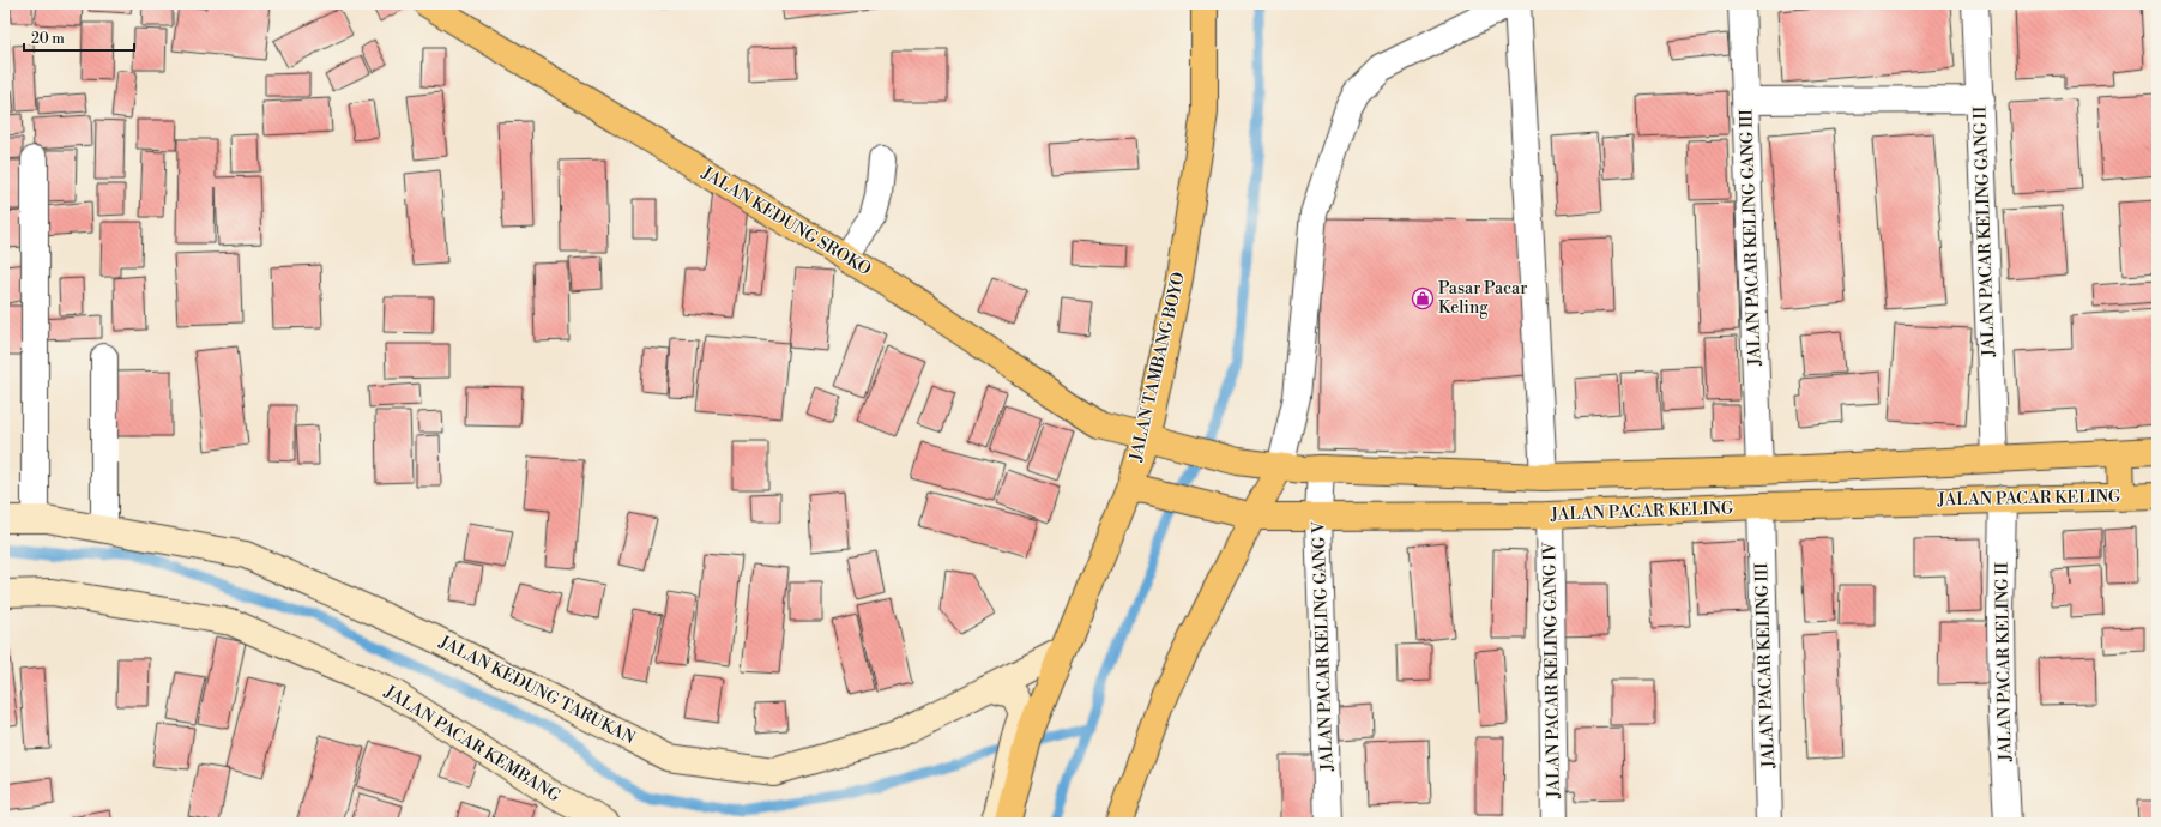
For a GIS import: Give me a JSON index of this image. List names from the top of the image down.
{
  "streets": {
    "main road": [
      "JALAN KEDUNG SROKO",
      "JALAN TAMBANG BOYO",
      "JALAN PACAR KELING",
      "JALAN KEDUNG TARUKAN",
      "JALAN PACAR KEMBANG"
    ],
    "street": [
      "JALAN PACAR KELING GANG II",
      "JALAN PACAR KELING GANG III",
      "JALAN PACAR KELING GANG V",
      "JALAN PACAR KELING II",
      "JALAN PACAR KELING III",
      "JALAN PACAR KELING GANG IV"
    ]
  },
  "crossings": [
    ["JALAN KEDUNG SROKO", "JALAN TAMBANG BOYO"],
    ["JALAN TAMBANG BOYO", "JALAN PACAR KELING"],
    ["JALAN TAMBANG BOYO", "JALAN KEDUNG TARUKAN"],
    ["JALAN PACAR KELING", "JALAN PACAR KELING GANG V"],
    ["JALAN PACAR KELING", "JALAN PACAR KELING II"],
    ["JALAN PACAR KELING", "JALAN PACAR KELING III"],
    ["JALAN PACAR KELING", "JALAN PACAR KELING GANG IV"]
  ],
  "places": {
    "shop": ["Pasar Pacar Keling"]
  },
  "scale_bar": "20 m"
}
